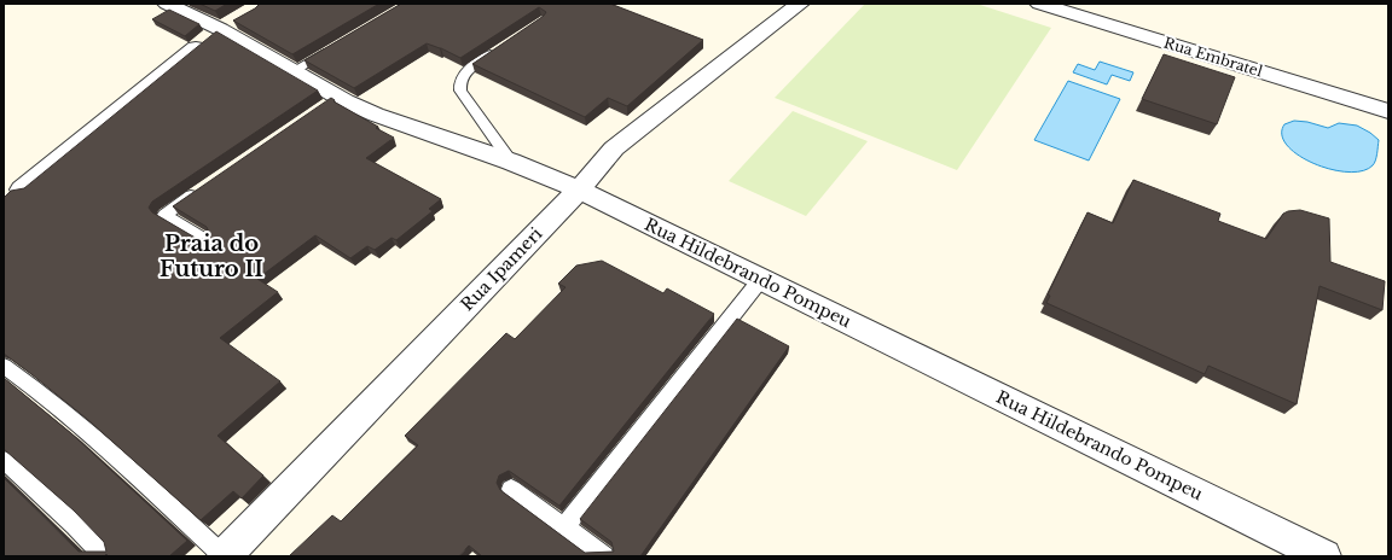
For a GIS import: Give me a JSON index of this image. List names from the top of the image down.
{
  "streets": {
    "street": ["Rua Embratel", "Rua Ipameri", "Rua Hildebrando Pompeu"]
  },
  "crossings": [
    ["Rua Ipameri", "Rua Hildebrando Pompeu"]
  ],
  "districts": ["Praia do Futuro II"]
}
